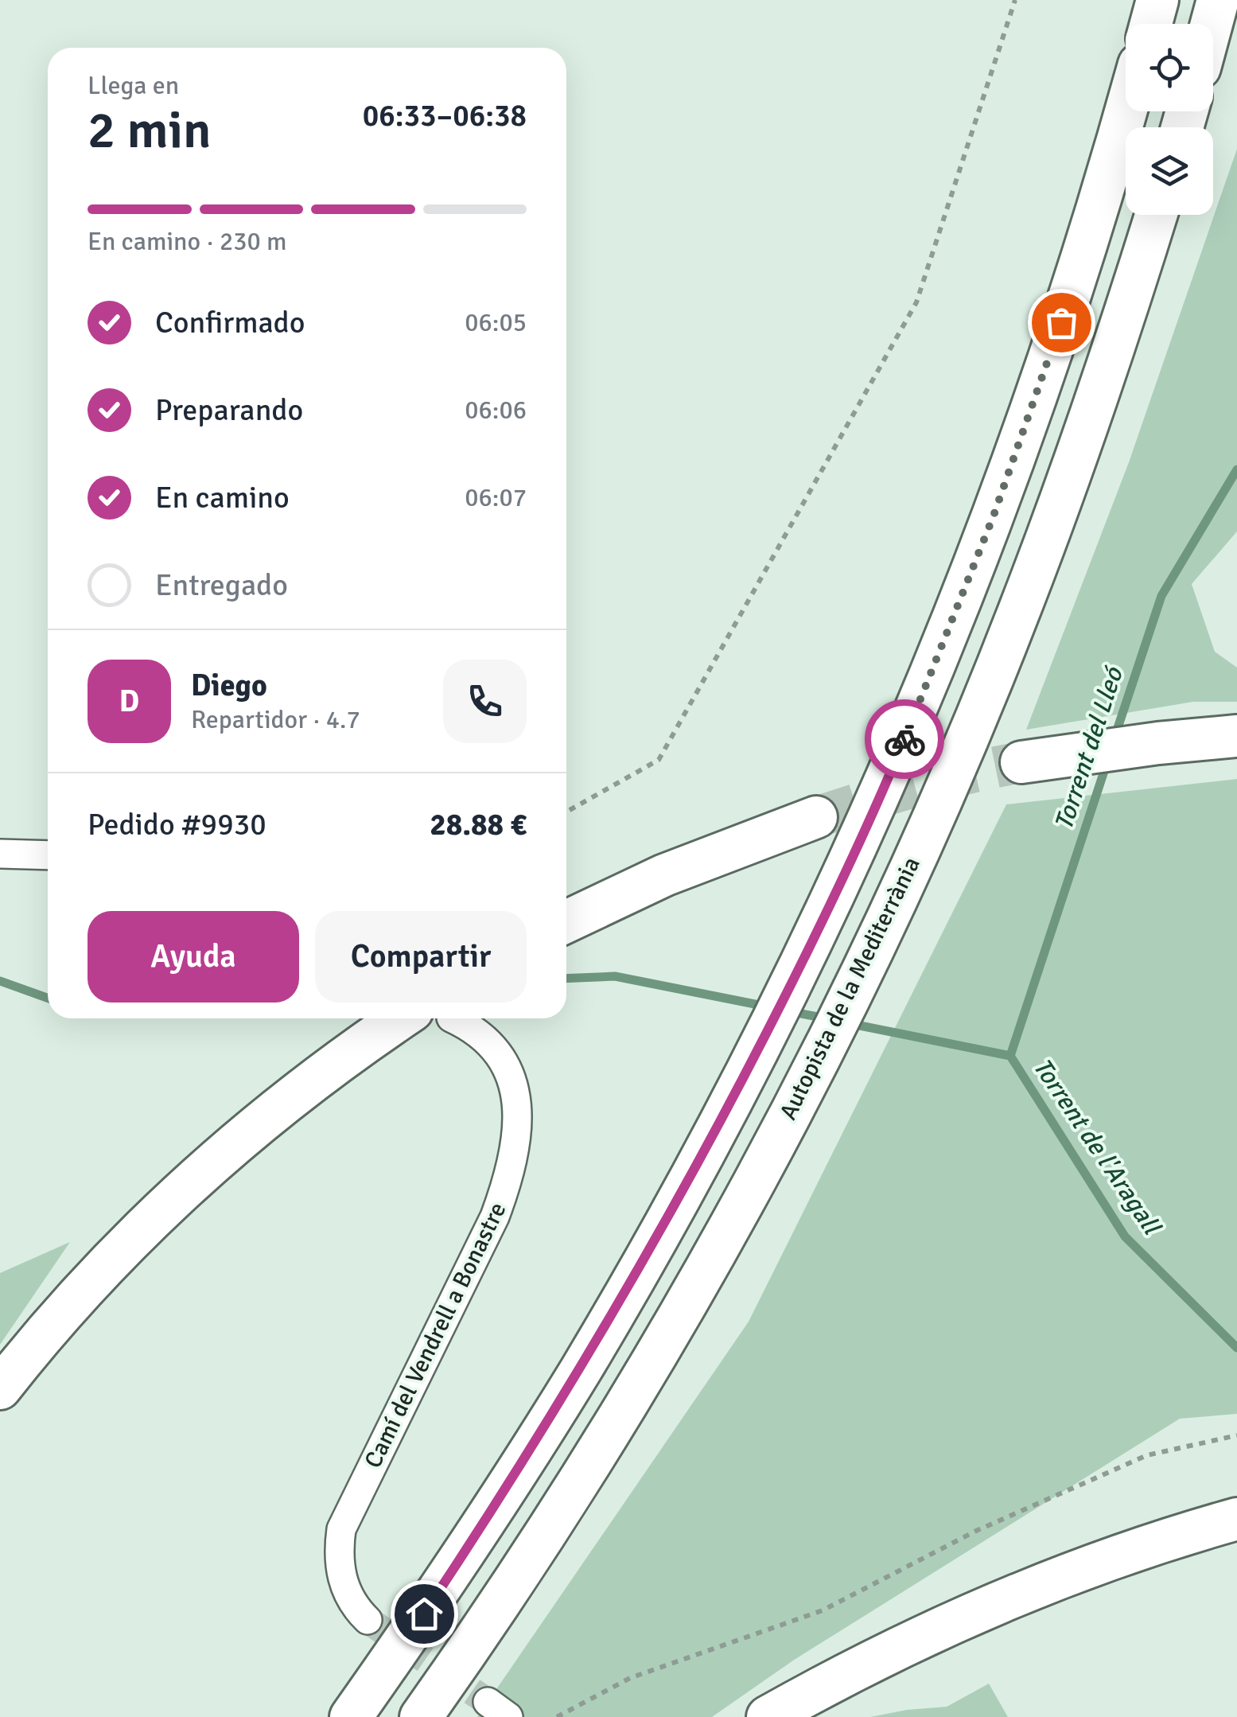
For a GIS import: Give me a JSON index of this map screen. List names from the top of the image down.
{
  "streets": {
    "highway": ["Autopista de la Mediterrània"],
    "street": ["Camí del Vendrell a Bonastre"]
  },
  "water": ["Torrent del Lleó", "Torrent de l'Aragall"],
  "page": {
    "heading": ["2 min", "Llega en", "06:33–06:38"],
    "panel": [
      "Diego",
      "Repartidor · 4.7",
      "Pedido #9930",
      "28.88 €"
    ],
    "bar": "En camino · 230 m",
    "list": [
      ["Confirmado", "06:05"],
      ["Preparando", "06:06"],
      ["En camino", "06:07"],
      "Entregado"
    ],
    "round": "D",
    "buttons": ["Ayuda", "Compartir"]
  }
}
